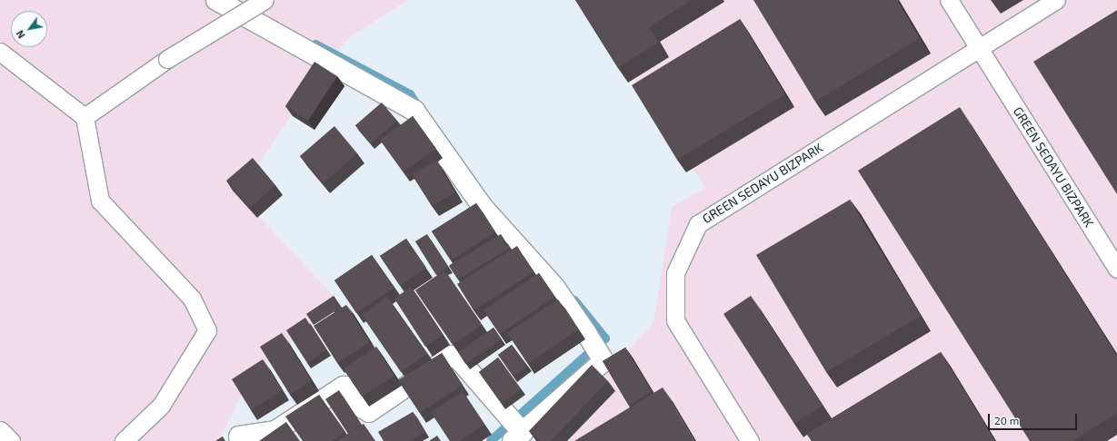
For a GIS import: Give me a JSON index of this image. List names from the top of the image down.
{
  "streets": {
    "lane": ["GREEN SEDAYU BIZPARK"]
  },
  "scale_bar": "20 m",
  "north": "bottom left"
}
